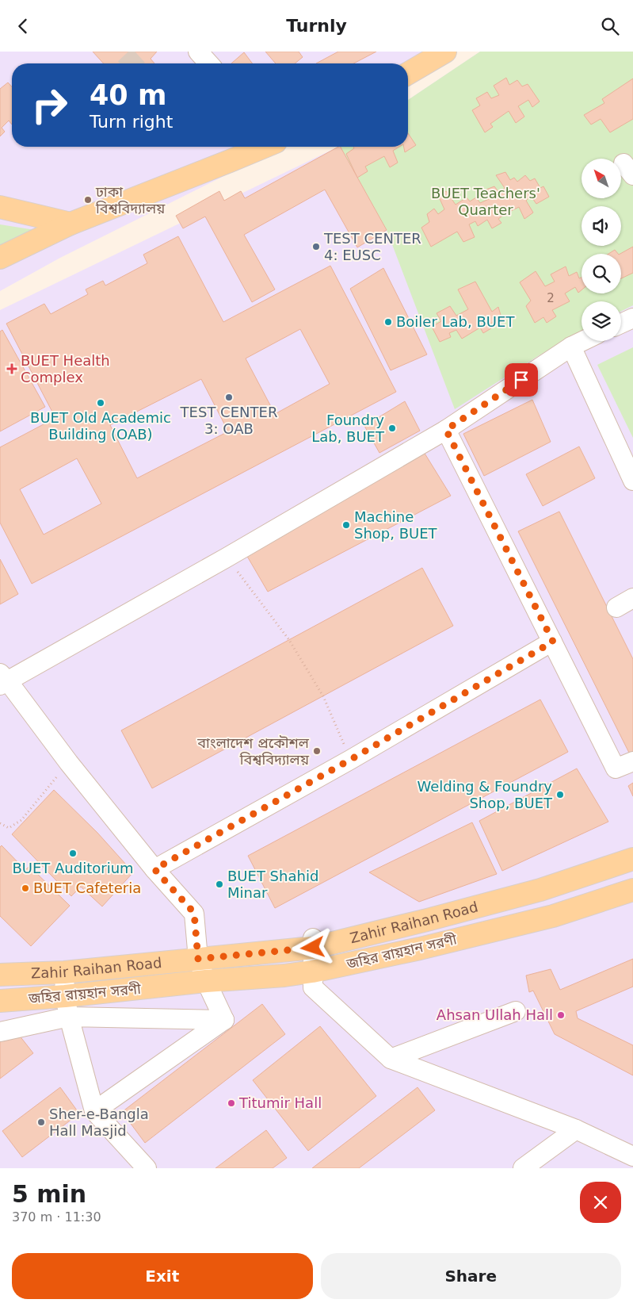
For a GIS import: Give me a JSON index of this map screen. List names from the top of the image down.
{
  "streets": {
    "main road": ["Zahir Raihan Road", "জহির রায়হান সরণী"]
  },
  "parks": ["BUET Teachers' Quarter"],
  "places": {
    "other": [
      "ঢাকা বিশ্ববিদ্যালয়",
      "TEST CENTER 4: EUSC",
      "Boiler Lab, BUET",
      "TEST CENTER 3: OAB",
      "BUET Old Academic Building (OAB)",
      "Foundry Lab, BUET",
      "Machine Shop, BUET",
      "বাংলাদেশ প্রকৌশল বিশ্ববিদ্যালয়",
      "Welding & Foundry Shop, BUET",
      "BUET Auditorium",
      "BUET Shahid Minar",
      "BUET Cafeteria",
      "Ahsan Ullah Hall",
      "Titumir Hall",
      "Sher-e-Bangla Hall Masjid"
    ],
    "health": ["BUET Health Complex"]
  },
  "house_numbers": ["2"],
  "north": "top left",
  "page": {
    "header": "Turnly",
    "turn": ["40 m", "Turn right"],
    "heading": ["5 min", "370 m · 11:30"],
    "buttons": ["Exit", "Share"]
  }
}
